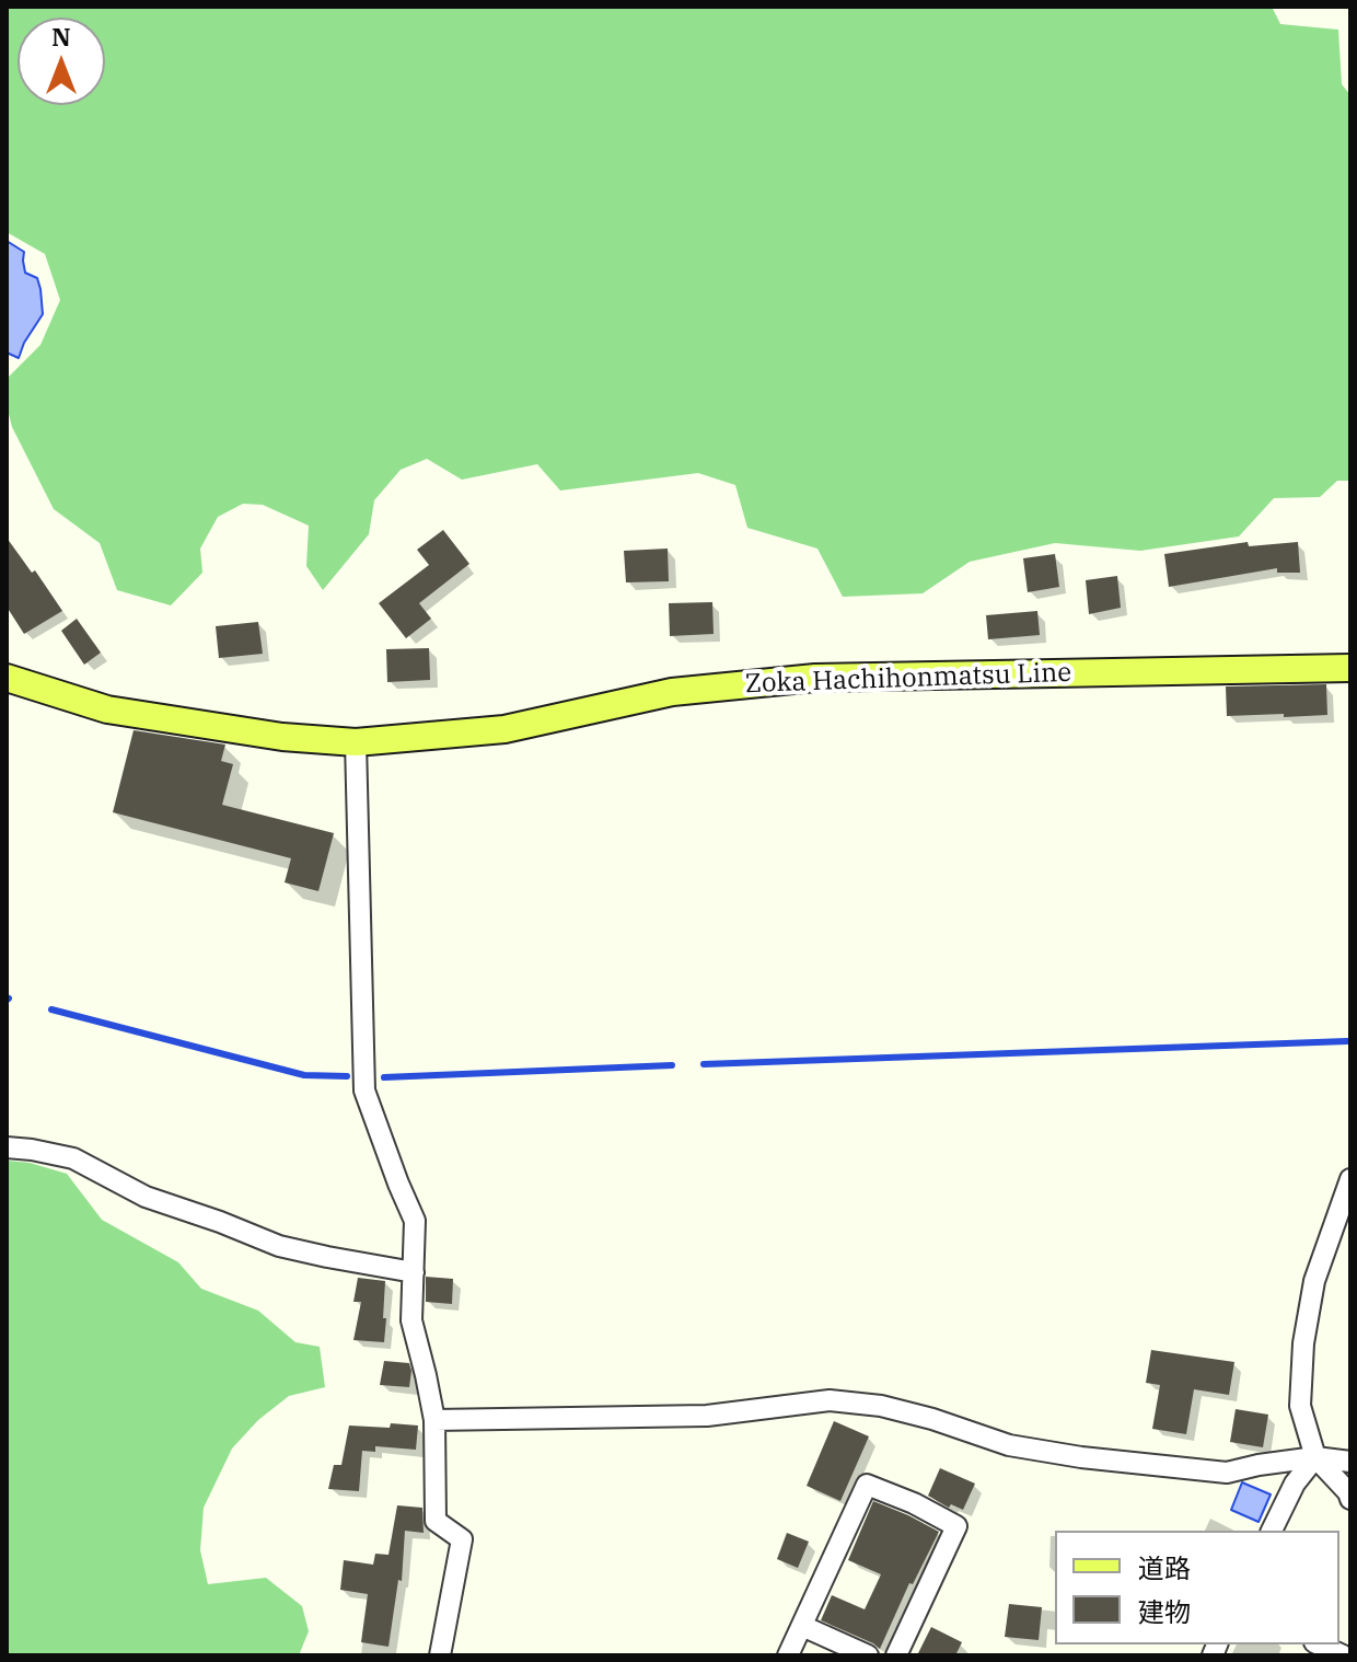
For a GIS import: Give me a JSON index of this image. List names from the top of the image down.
{
  "streets": {
    "main road": ["Zoka Hachihonmatsu Line"]
  },
  "legend": ["道路", "建物"],
  "north": "top"
}
